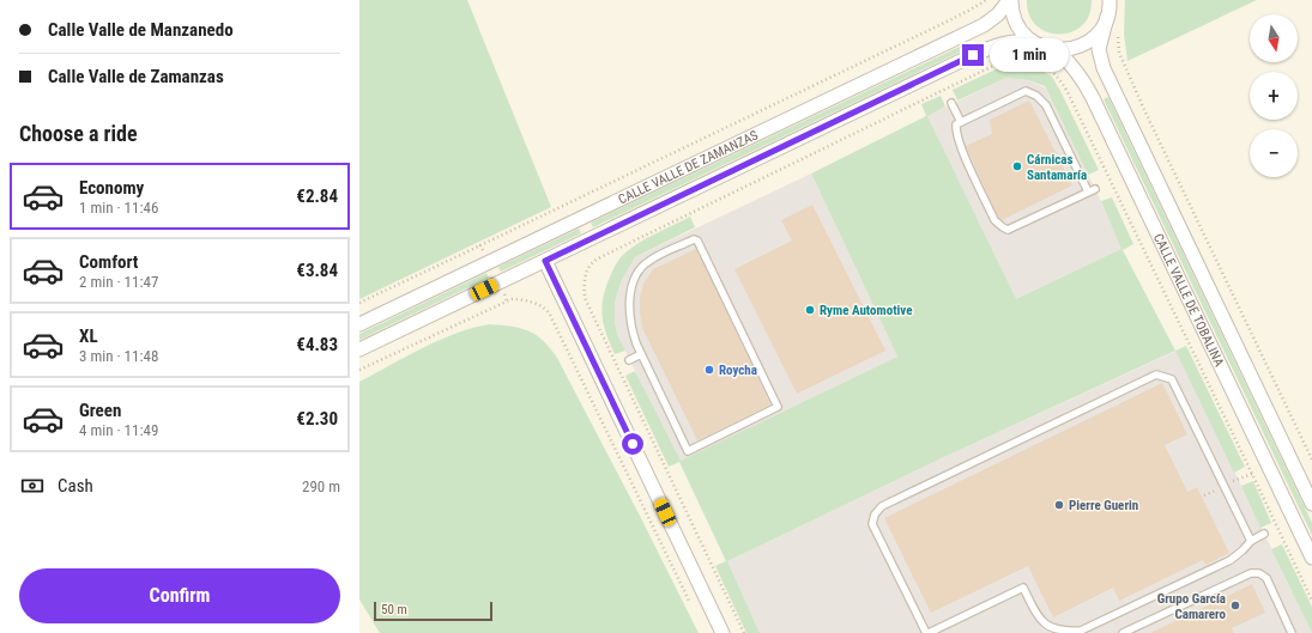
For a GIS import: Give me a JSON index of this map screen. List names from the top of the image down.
{
  "streets": {
    "street": ["CALLE VALLE DE ZAMANZAS", "CALLE VALLE DE TOBALINA"]
  },
  "crossings": [
    ["CALLE VALLE DE ZAMANZAS", "CALLE VALLE DE TOBALINA"]
  ],
  "places": [
    "Cárnicas Santamaría",
    "Ryme Automotive",
    "Roycha",
    "Pierre Guerin",
    "Grupo García Camarero"
  ],
  "scale_bar": "50 m",
  "north": "bottom",
  "page": {
    "banner": ["Calle Valle de Manzanedo", "Calle Valle de Zamanzas"],
    "map_buttons": ["+", "−"],
    "bubble": "1 min",
    "heading": "Choose a ride",
    "list": [
      {
        "name": "Economy",
        "note": "1 min · 11:46",
        "value": "€2.84"
      },
      {
        "name": "Comfort",
        "note": "2 min · 11:47",
        "value": "€3.84"
      },
      {
        "name": "XL",
        "note": "3 min · 11:48",
        "value": "€4.83"
      },
      {
        "name": "Green",
        "note": "4 min · 11:49",
        "value": "€2.30"
      }
    ],
    "pay": ["Cash", "290 m"],
    "buttons": "Confirm",
    "scale": "50 m"
  }
}
